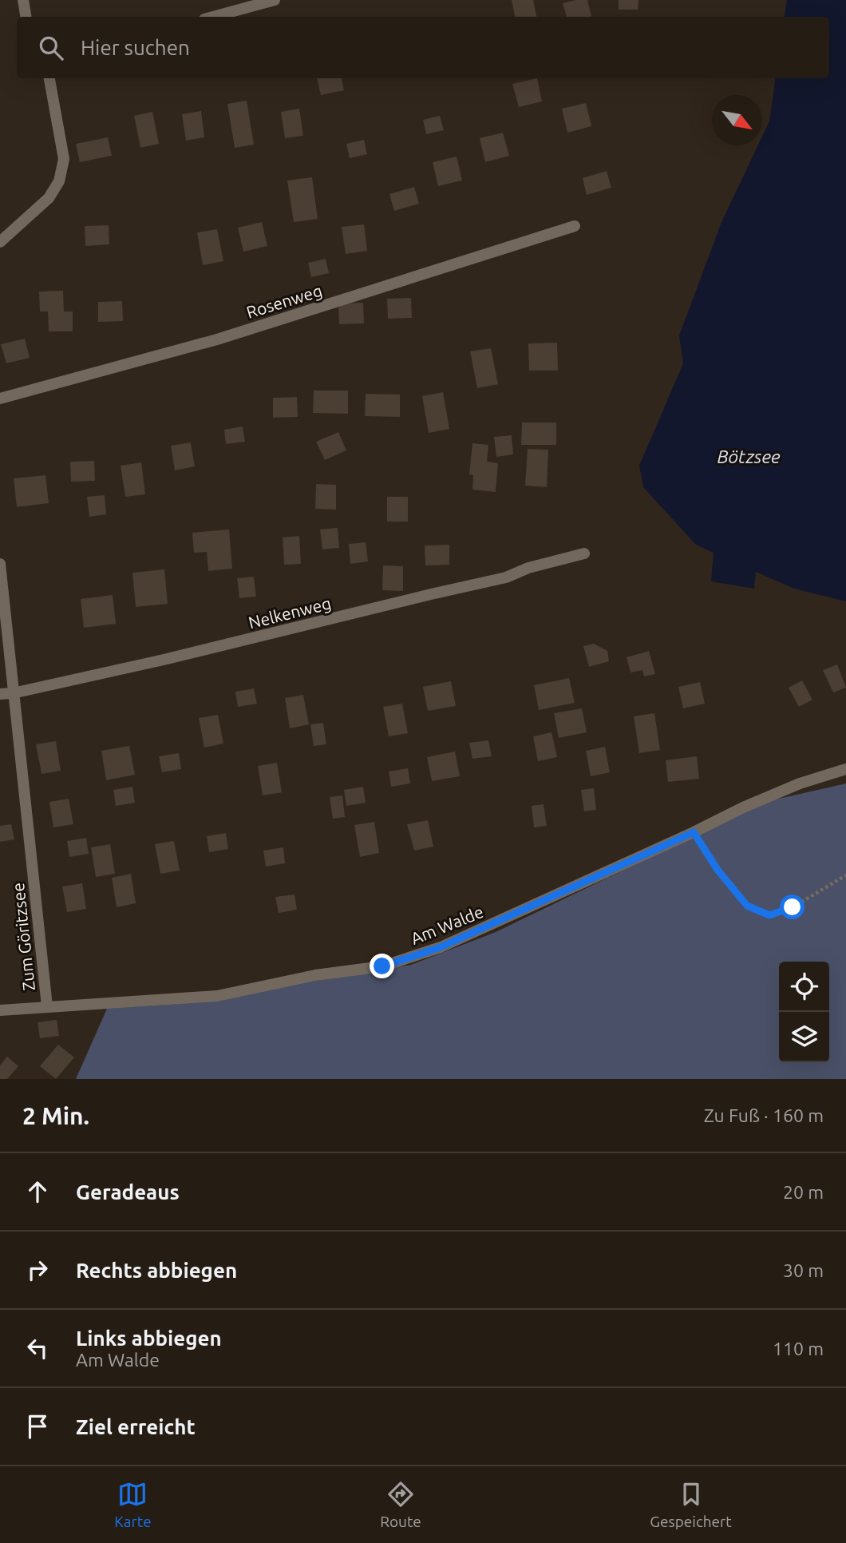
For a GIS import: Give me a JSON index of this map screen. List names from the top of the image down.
{
  "streets": {
    "lane": [
      "Rosenweg",
      "Nelkenweg",
      "Am Walde",
      "Zum Göritzsee"
    ]
  },
  "crossings": [
    ["Nelkenweg", "Zum Göritzsee"],
    ["Am Walde", "Zum Göritzsee"]
  ],
  "water": ["Bötzsee"],
  "north": "bottom right",
  "page": {
    "search": "Hier suchen",
    "heading": ["2 Min.", "Zu Fuß · 160 m"],
    "list": [
      ["Geradeaus", "20 m"],
      ["Rechts abbiegen", "30 m"],
      ["Links abbiegen", "Am Walde", "110 m"],
      "Ziel erreicht"
    ],
    "nav": ["Karte", "Route", "Gespeichert"]
  }
}
